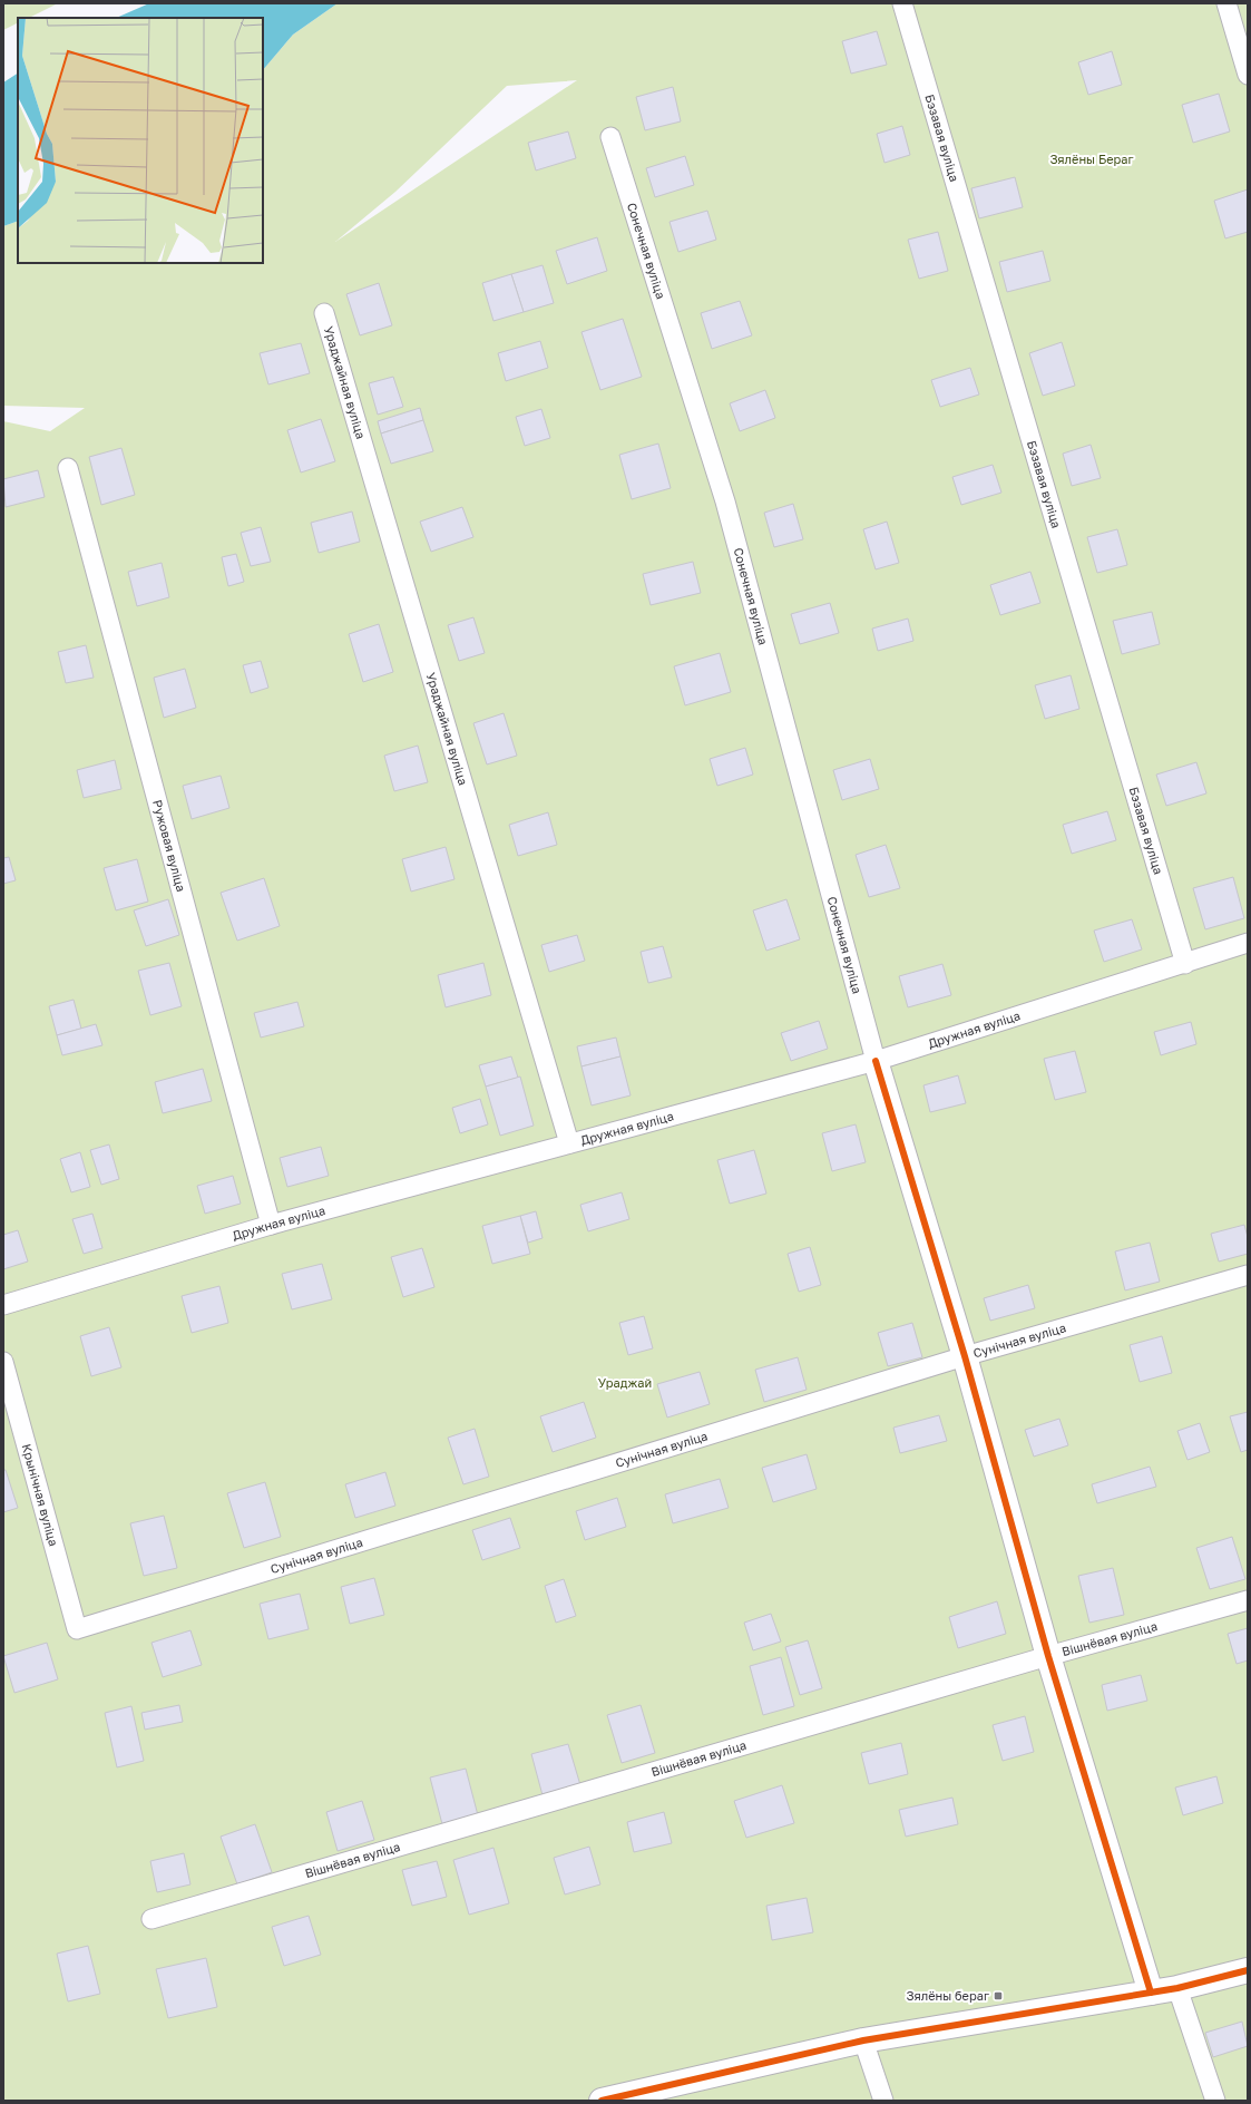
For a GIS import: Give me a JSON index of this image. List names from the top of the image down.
{
  "streets": {
    "lane": [
      "Бэзавая вуліца",
      "Сонечная вуліца",
      "Ураджайная вуліца",
      "Ружовая вуліца",
      "Дружная вуліца",
      "Сунічная вуліца",
      "Крынічная вуліца",
      "Вішнёвая вуліца"
    ]
  },
  "crossings": [
    ["Бэзавая вуліца", "Дружная вуліца"],
    ["Сонечная вуліца", "Дружная вуліца"],
    ["Ураджайная вуліца", "Дружная вуліца"],
    ["Ружовая вуліца", "Дружная вуліца"],
    ["Сунічная вуліца", "Крынічная вуліца"]
  ],
  "parks": ["Зялёны Бераг", "Ураджай"],
  "places": {
    "transit": ["Зялёны бераг"]
  }
}
